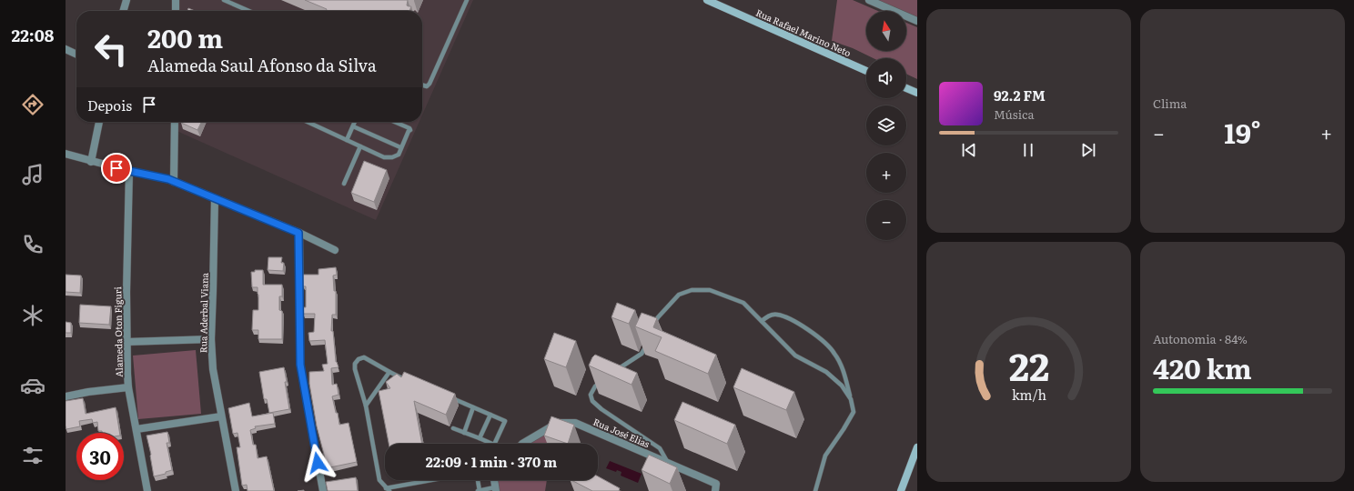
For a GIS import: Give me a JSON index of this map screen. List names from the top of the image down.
{
  "streets": {
    "street": [
      "Rua Rafael Marino Neto",
      "Rua Aderbal Viana",
      "Alameda Oton Figuri",
      "Rua José Elias"
    ]
  },
  "north": "top",
  "page": {
    "tabs": "22:08",
    "tile": [
      "Clima",
      ["Autonomia · 84%", "420 km"]
    ],
    "map_buttons": ["+", "−"],
    "turn": ["200 m", "Alameda Saul Afonso da Silva"],
    "song": ["92.2 FM", "Música"],
    "then": "Depois",
    "heat": ["−", "19°", "+"],
    "limit": "30",
    "trip": "22:09 · 1 min · 370 m",
    "gauge": ["22", "km/h"]
  }
}
